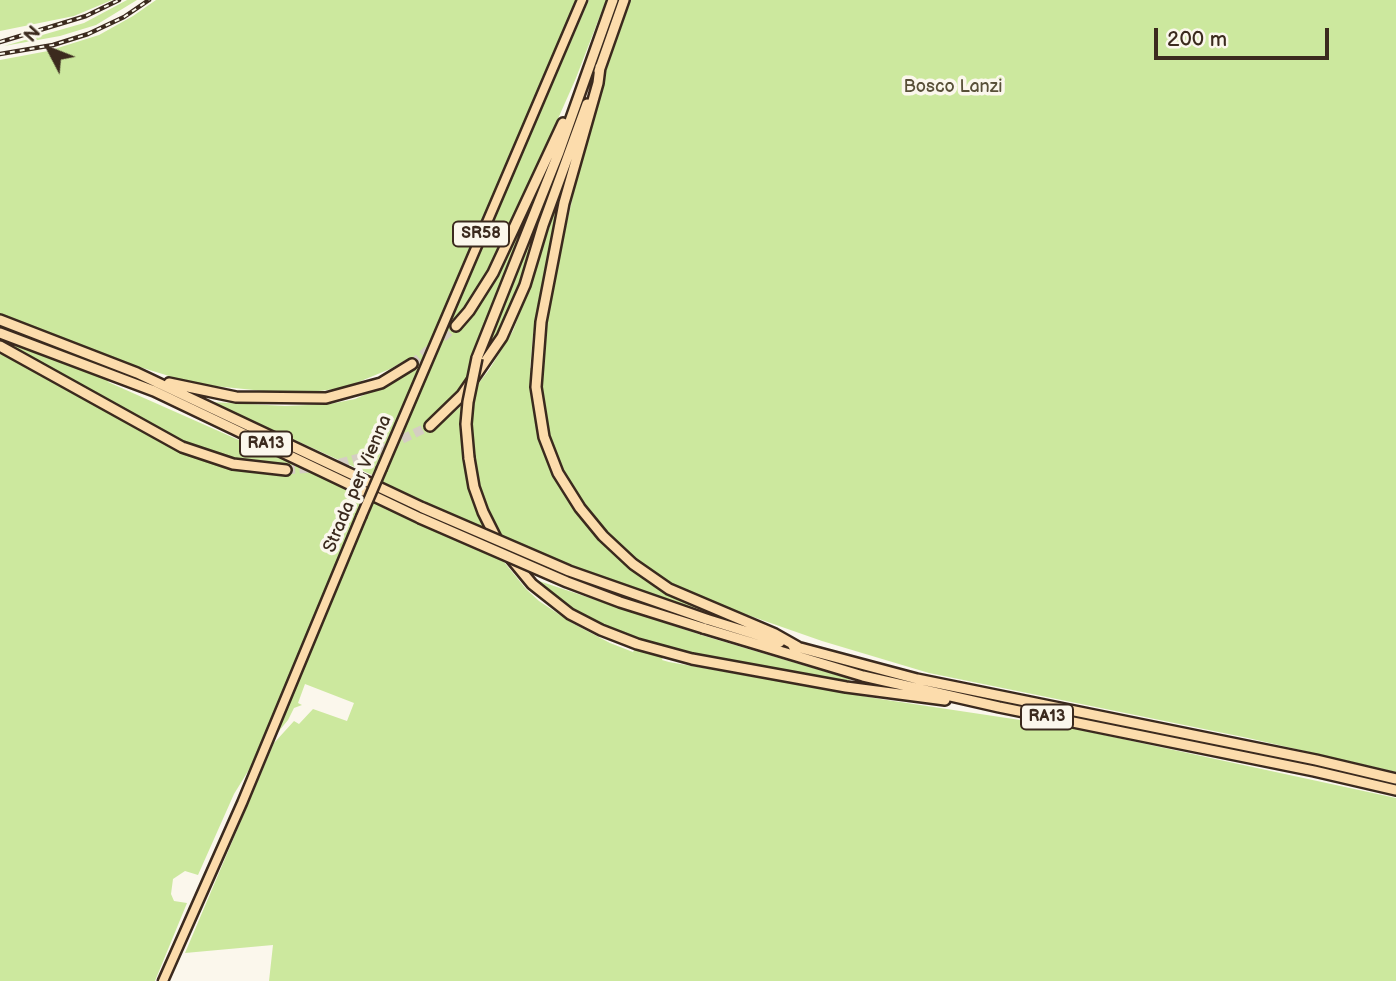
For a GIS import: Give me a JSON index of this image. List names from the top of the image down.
{
  "streets": {
    "highway": ["RA13"],
    "main road": ["SR58", "Strada per Vienna"]
  },
  "parks": ["Bosco Lanzi"],
  "scale_bar": "200 m",
  "north": "top left"
}
